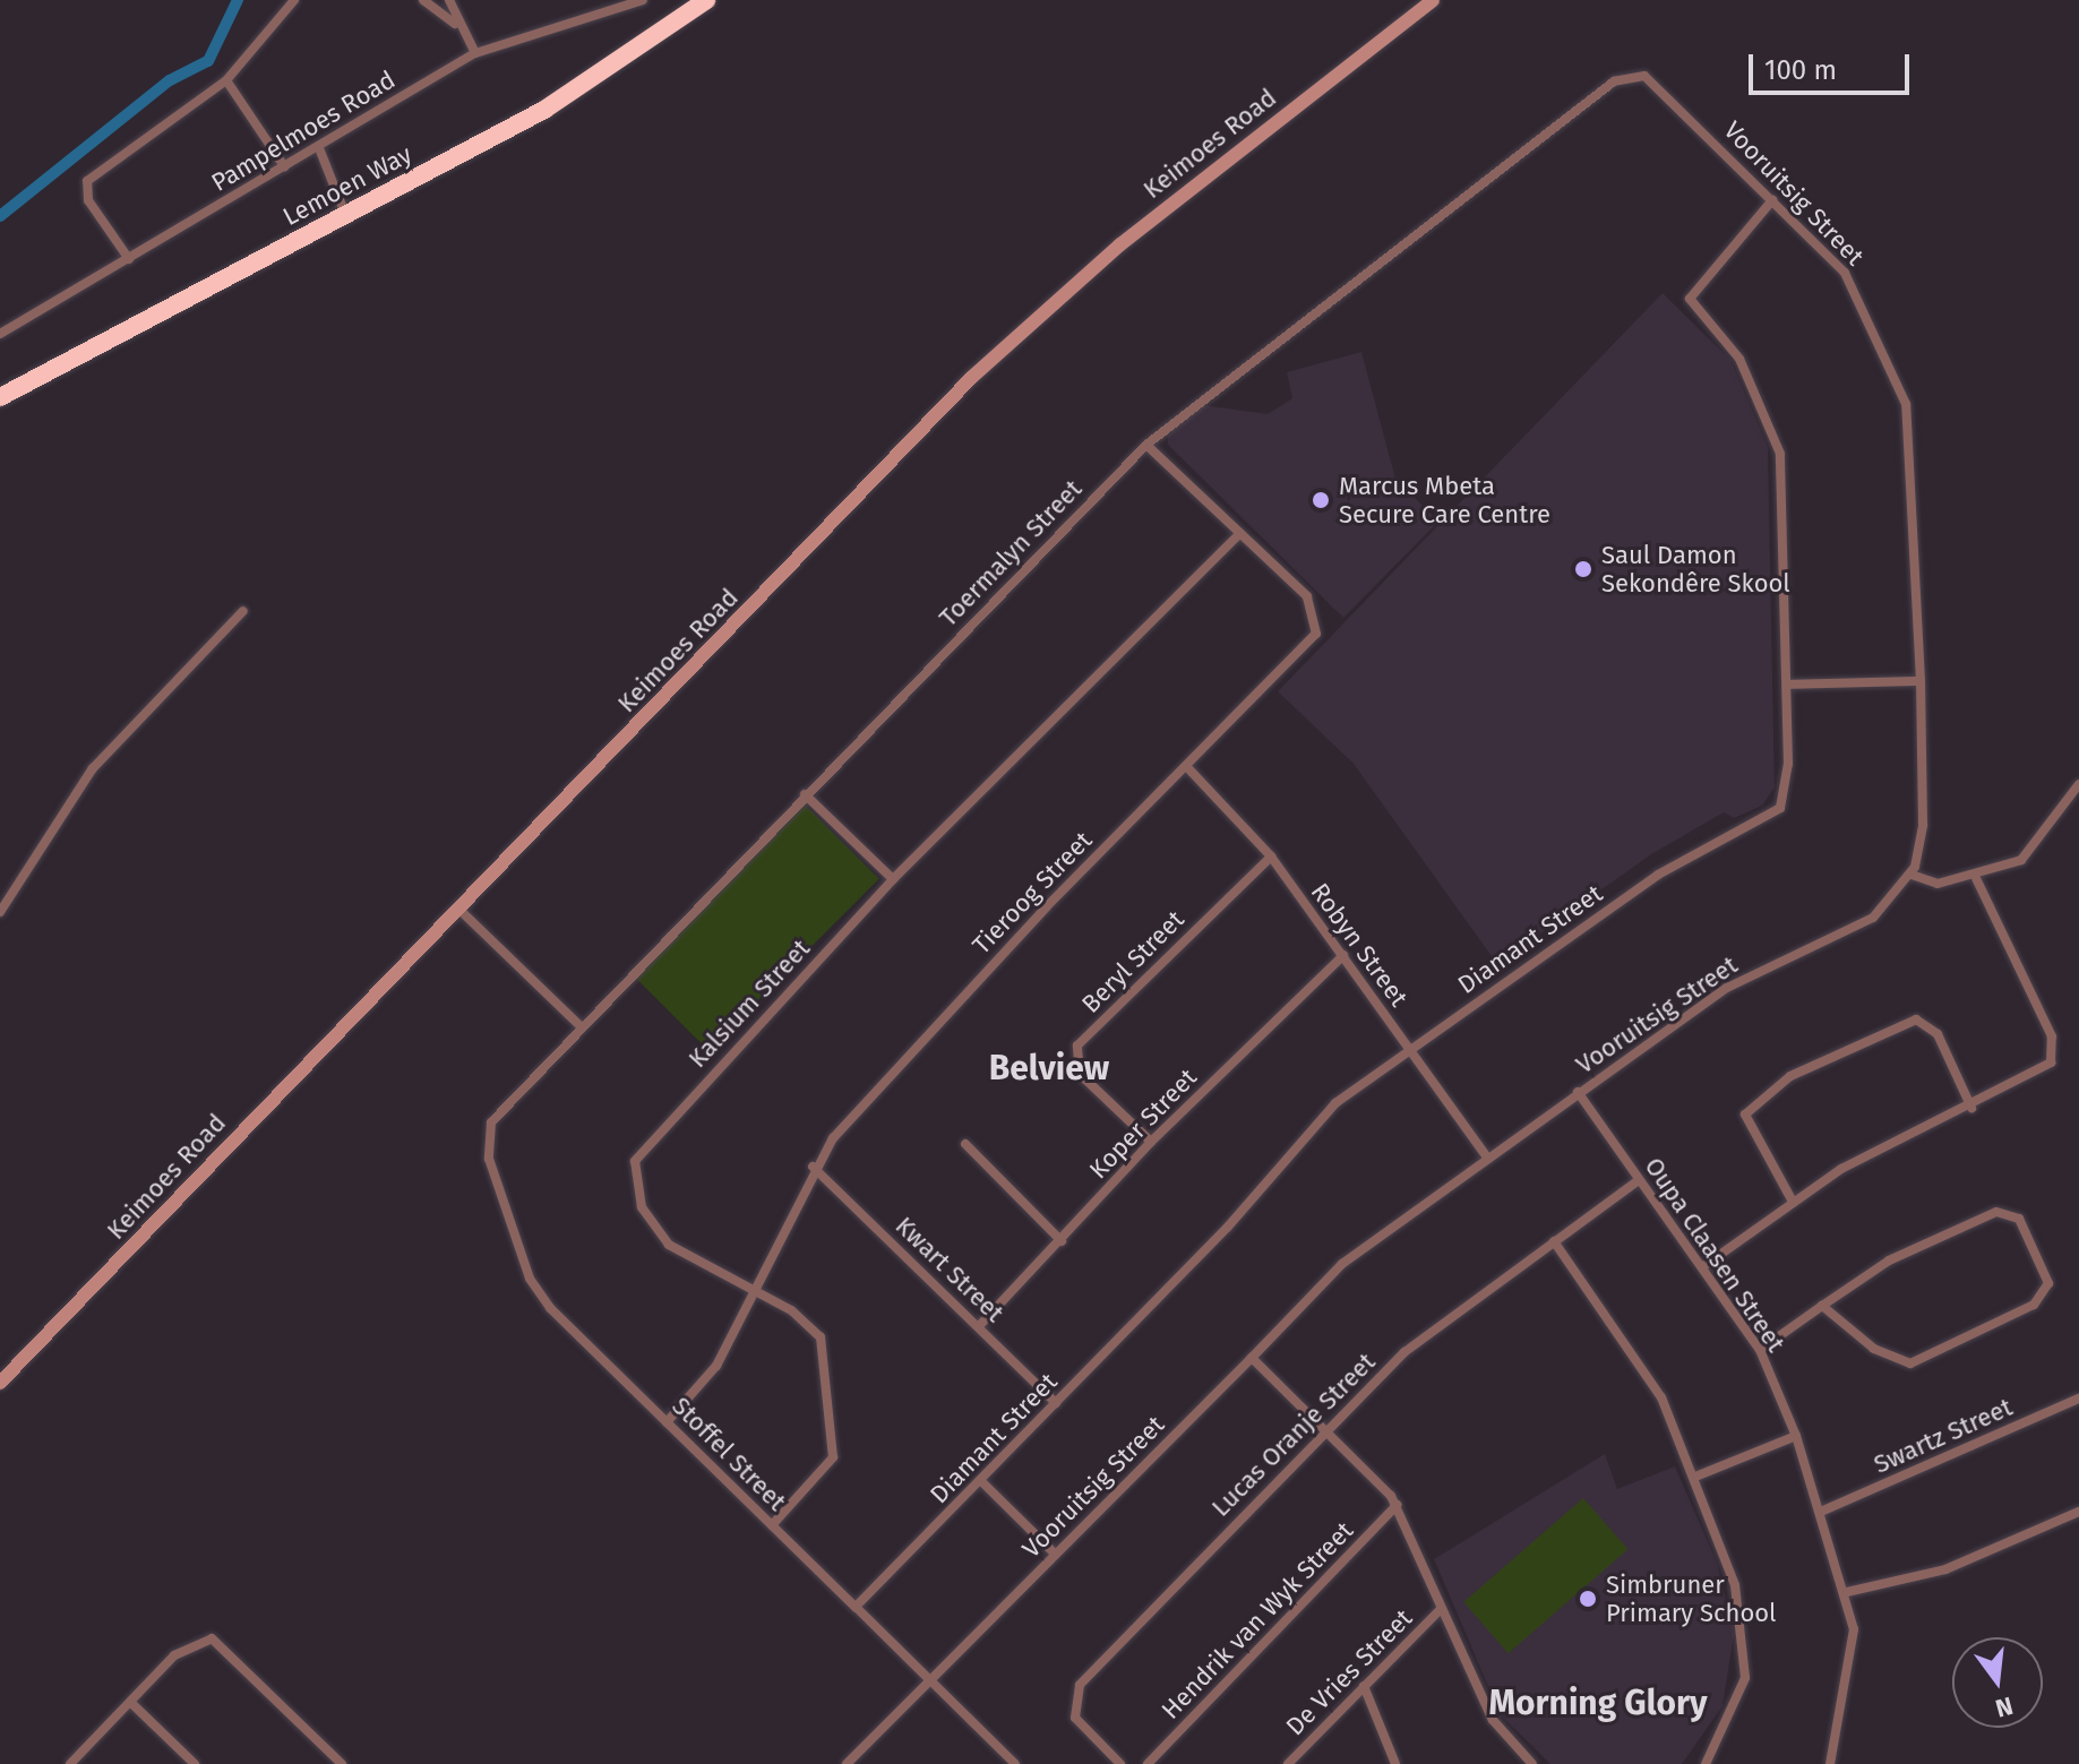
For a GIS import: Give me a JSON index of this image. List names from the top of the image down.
{
  "streets": {
    "highway": ["Lemoen Way"],
    "street": [
      "Pampelmoes Road",
      "Keimoes Road",
      "Vooruitsig Street",
      "Toermalyn Street",
      "Tieroog Street",
      "Diamant Street",
      "Robyn Street",
      "Beryl Street",
      "Kalsium Street",
      "Koper Street",
      "Oupa Claasen Street",
      "Kwart Street",
      "Lucas Oranje Street",
      "Swartz Street",
      "Stoffel Street",
      "Hendrik van Wyk Street",
      "De Vries Street"
    ]
  },
  "crossings": [
    ["Vooruitsig Street", "Toermalyn Street"],
    ["Vooruitsig Street", "Diamant Street"],
    ["Vooruitsig Street", "Robyn Street"],
    ["Vooruitsig Street", "Oupa Claasen Street"],
    ["Vooruitsig Street", "Stoffel Street"],
    ["Toermalyn Street", "Tieroog Street"],
    ["Toermalyn Street", "Stoffel Street"],
    ["Tieroog Street", "Robyn Street"],
    ["Tieroog Street", "Kalsium Street"],
    ["Tieroog Street", "Kwart Street"],
    ["Tieroog Street", "Stoffel Street"],
    ["Diamant Street", "Robyn Street"],
    ["Diamant Street", "Kwart Street"],
    ["Diamant Street", "Stoffel Street"],
    ["Robyn Street", "Beryl Street"],
    ["Robyn Street", "Koper Street"],
    ["Beryl Street", "Koper Street"],
    ["Kalsium Street", "Stoffel Street"],
    ["Koper Street", "Kwart Street"],
    ["Oupa Claasen Street", "Lucas Oranje Street"],
    ["Oupa Claasen Street", "Swartz Street"]
  ],
  "districts": ["Belview", "Morning Glory"],
  "places": ["Marcus Mbeta Secure Care Centre", "Saul Damon Sekondêre Skool", "Simbruner Primary School"],
  "scale_bar": "100 m",
  "north": "bottom"
}
